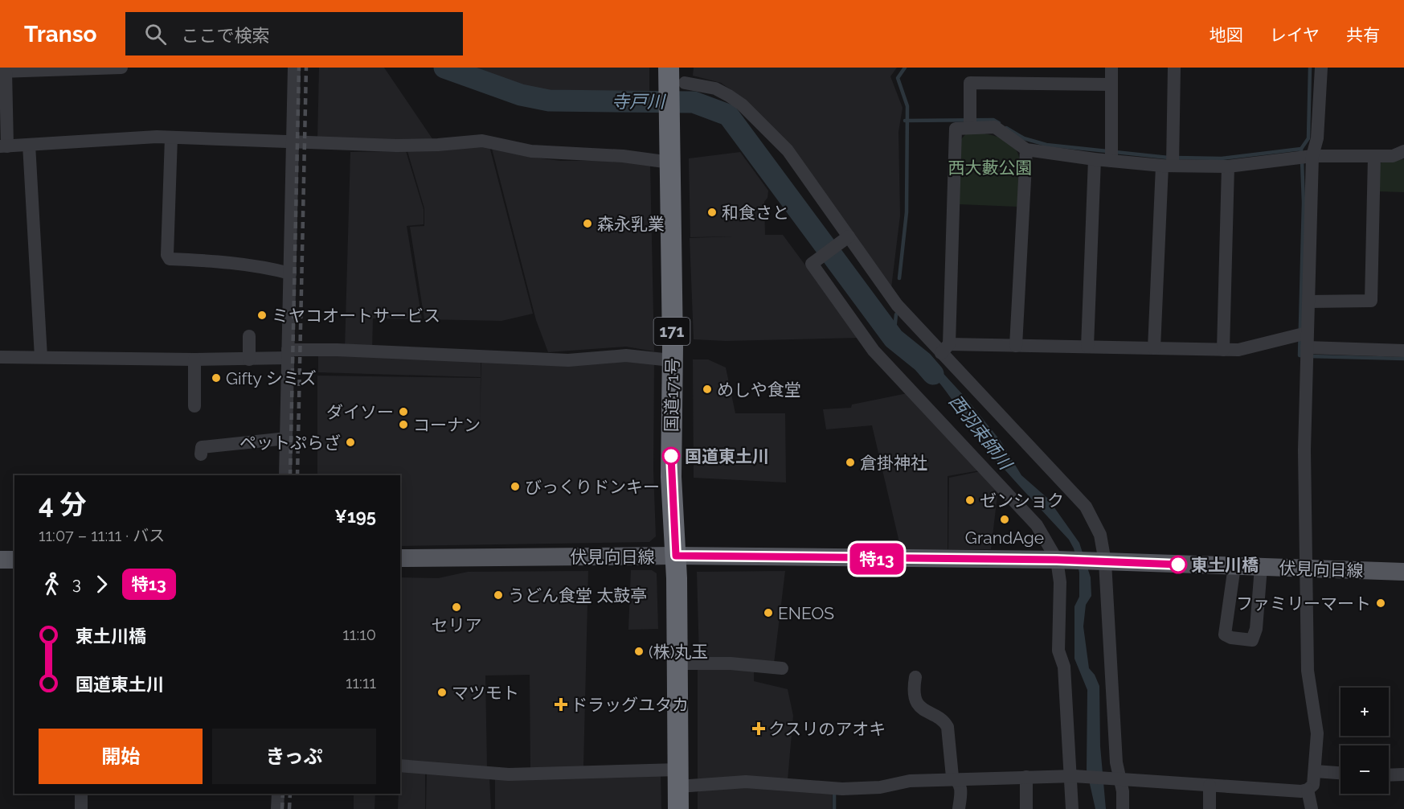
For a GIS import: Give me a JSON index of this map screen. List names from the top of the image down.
{
  "streets": {
    "highway": ["171", "国道171号"],
    "main road": ["伏見向日線"]
  },
  "crossings": [
    ["国道171号", "伏見向日線"]
  ],
  "water": ["寺戸川", "西羽束師川"],
  "parks": ["西大藪公園"],
  "places": {
    "other": [
      "和食さと",
      "森永乳業",
      "ミヤコオートサービス",
      "Gifty シミズ",
      "めしや食堂",
      "ダイソー",
      "コーナン",
      "ペットぷらざ",
      "国道東土川",
      "倉掛神社",
      "びっくりドンキー",
      "ゼンショク",
      "GrandAge",
      "東土川橋",
      "うどん食堂 太鼓亭",
      "ファミリーマート",
      "セリア",
      "ENEOS",
      "(株)丸玉",
      "マツモト"
    ],
    "health": ["ドラッグユタカ", "クスリのアオキ"]
  },
  "lines": ["bus line 特13"],
  "page": {
    "header": "Transo",
    "search": "ここで検索",
    "nav": ["地図", "レイヤ", "共有"],
    "on_map": "特13",
    "heading": ["4 分", "11:07 – 11:11 · バス", "¥195"],
    "legs": ["3", "特13"],
    "list": [
      {
        "name": "東土川橋",
        "value": "11:10"
      },
      {
        "name": "国道東土川",
        "value": "11:11"
      }
    ],
    "map_buttons": ["+", "−"],
    "buttons": ["開始", "きっぷ"]
  }
}
